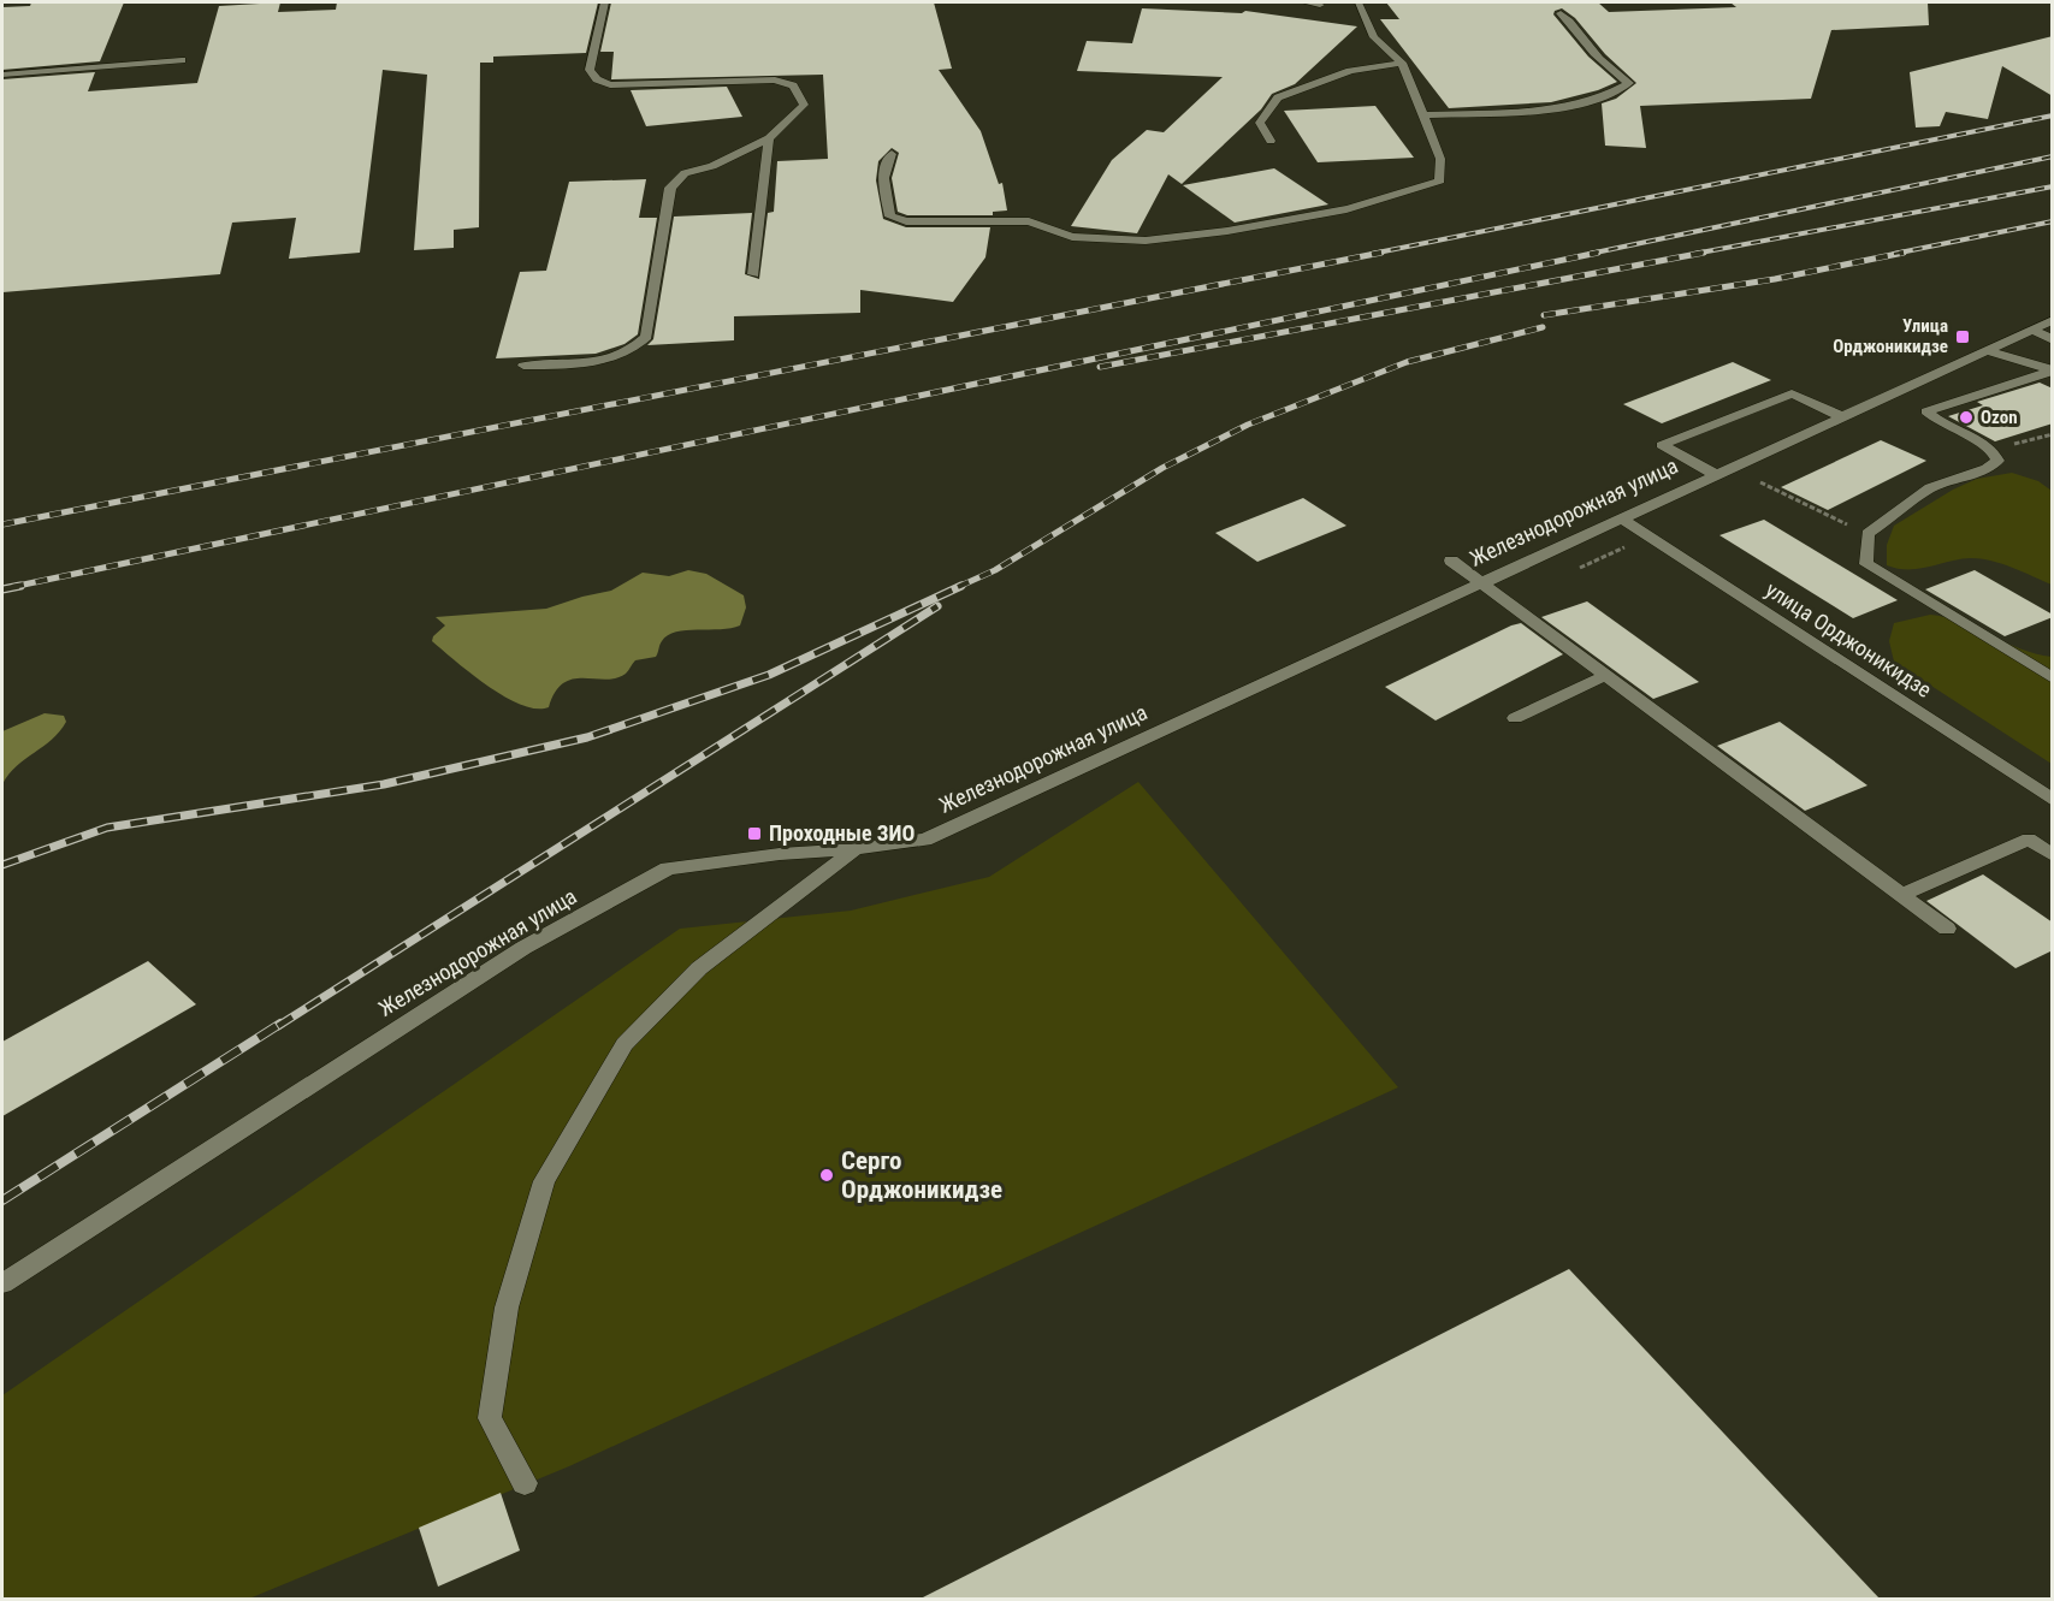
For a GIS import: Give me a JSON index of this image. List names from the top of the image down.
{
  "streets": {
    "street": ["Железнодорожная улица", "улица Орджоникидзе"]
  },
  "crossings": [
    ["Железнодорожная улица", "улица Орджоникидзе"]
  ],
  "places": {
    "transit": ["Улица Орджоникидзе", "Проходные ЗИО"],
    "other": ["Ozon", "Серго Орджоникидзе"]
  }
}
